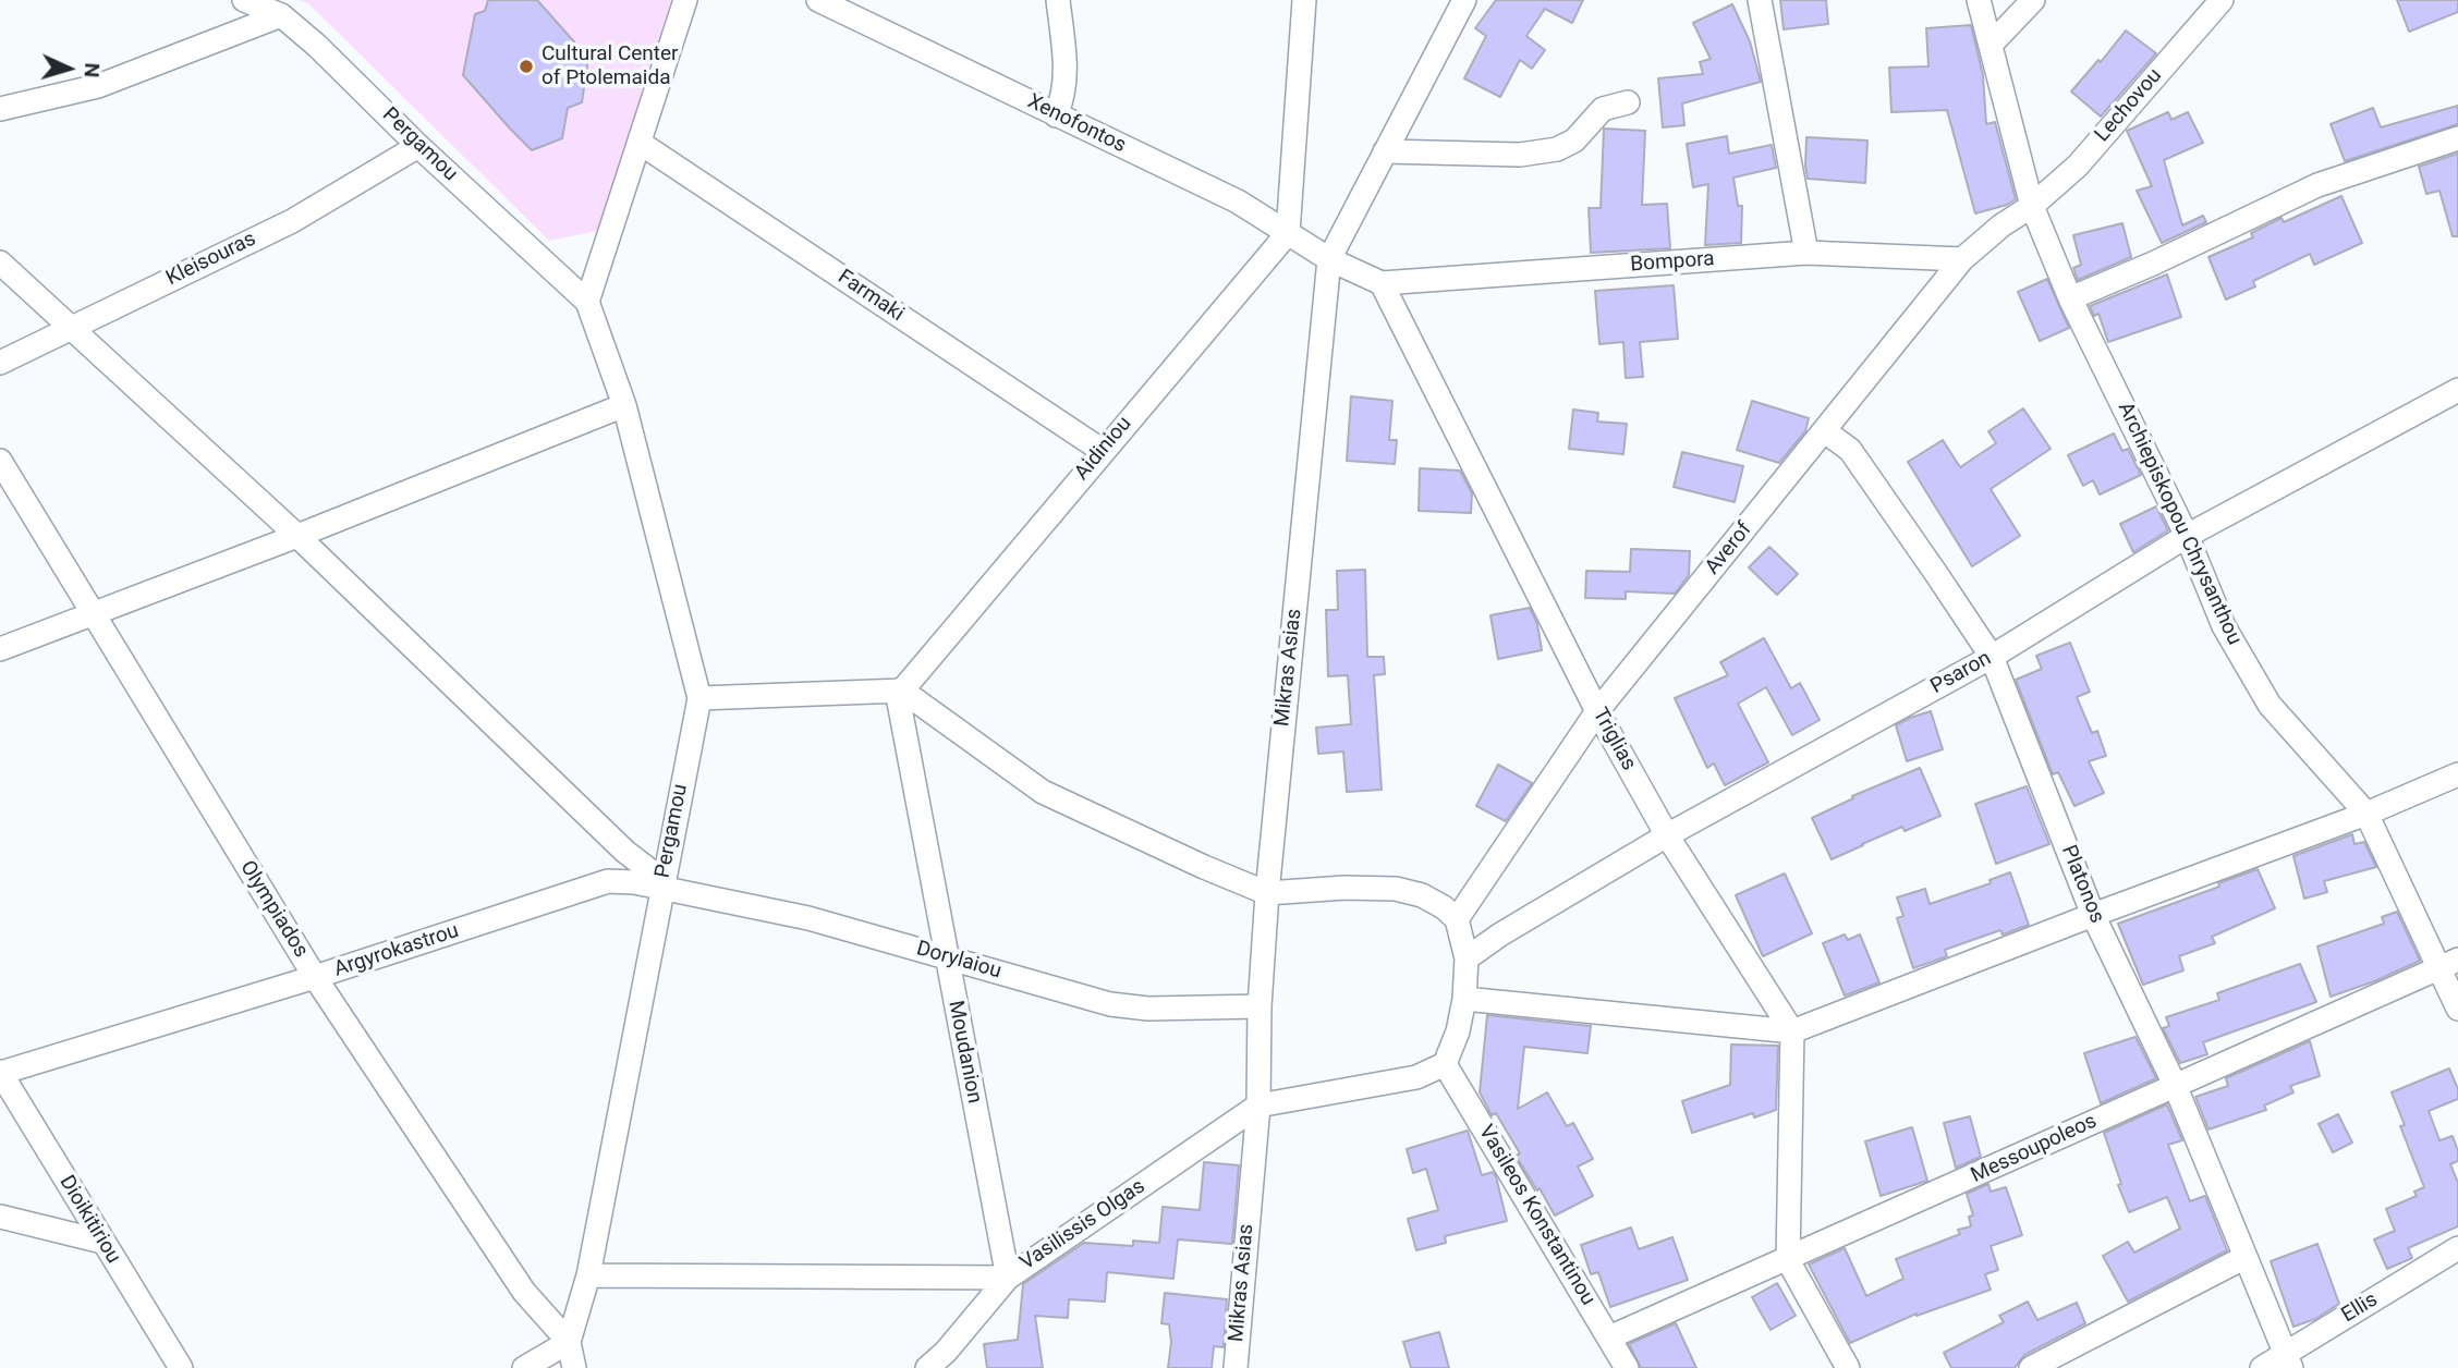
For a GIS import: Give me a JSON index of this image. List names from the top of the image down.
{
  "streets": {
    "street": [
      "Lechovou",
      "Xenofontos",
      "Pergamou",
      "Kleisouras",
      "Bompora",
      "Farmaki",
      "Aidiniou",
      "Archiepiskopou Chrysanthou",
      "Averof",
      "Mikras Asias",
      "Psaron",
      "Triglias",
      "Platonos",
      "Olympiados",
      "Argyrokastrou",
      "Dorylaiou",
      "Moudanion",
      "Messoupoleos",
      "Vasileos Konstantinou",
      "Dioikitiriou",
      "Vasilissis Olgas",
      "Ellis"
    ]
  },
  "crossings": [
    ["Lechovou", "Archiepiskopou Chrysanthou"],
    ["Lechovou", "Averof"],
    ["Xenofontos", "Aidiniou"],
    ["Xenofontos", "Mikras Asias"],
    ["Pergamou", "Kleisouras"],
    ["Pergamou", "Olympiados"],
    ["Pergamou", "Argyrokastrou"],
    ["Pergamou", "Dorylaiou"],
    ["Bompora", "Averof"],
    ["Bompora", "Triglias"],
    ["Farmaki", "Aidiniou"],
    ["Aidiniou", "Moudanion"],
    ["Archiepiskopou Chrysanthou", "Averof"],
    ["Archiepiskopou Chrysanthou", "Psaron"],
    ["Archiepiskopou Chrysanthou", "Messoupoleos"],
    ["Averof", "Triglias"],
    ["Averof", "Platonos"],
    ["Mikras Asias", "Dorylaiou"],
    ["Mikras Asias", "Vasilissis Olgas"],
    ["Psaron", "Triglias"],
    ["Psaron", "Platonos"],
    ["Platonos", "Messoupoleos"],
    ["Platonos", "Ellis"],
    ["Olympiados", "Argyrokastrou"],
    ["Argyrokastrou", "Dorylaiou"],
    ["Argyrokastrou", "Dioikitiriou"],
    ["Dorylaiou", "Moudanion"],
    ["Moudanion", "Vasilissis Olgas"],
    ["Messoupoleos", "Vasileos Konstantinou"]
  ],
  "places": ["Cultural Center of Ptolemaida"],
  "north": "right"
}
